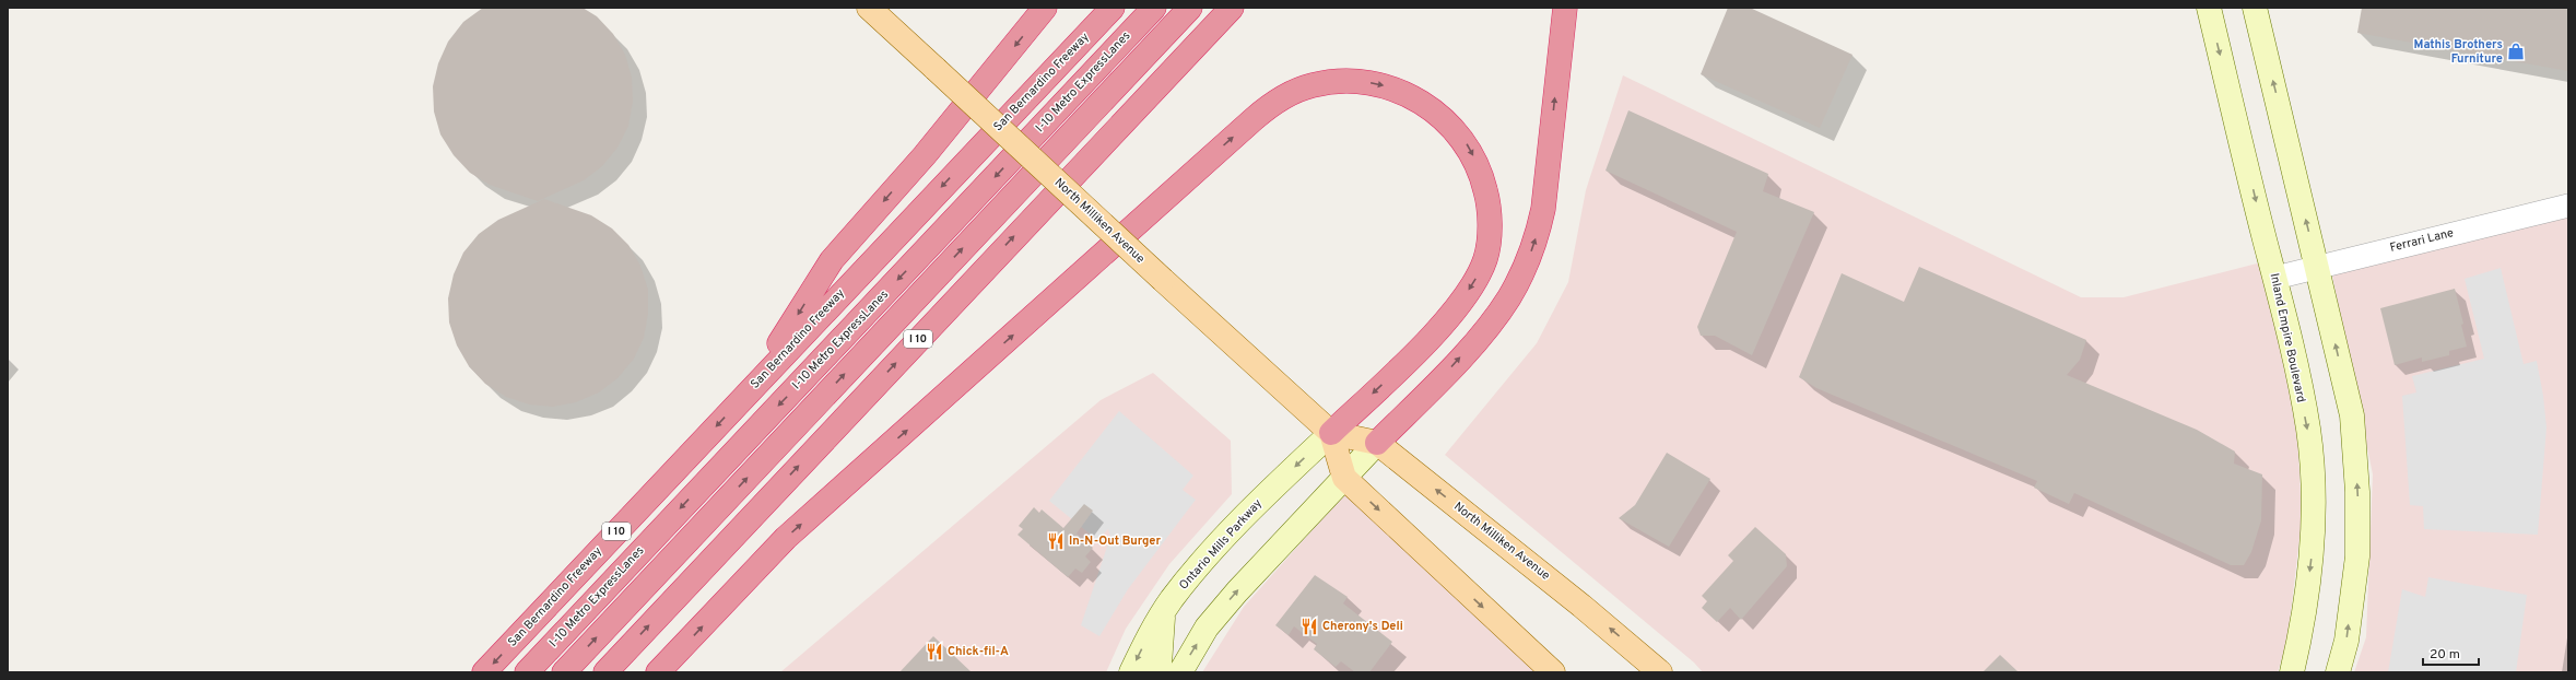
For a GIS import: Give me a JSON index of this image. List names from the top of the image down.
{
  "streets": {
    "highway": ["San Bernardino Freeway", "I-10 Metro ExpressLanes", "I 10"],
    "main road": ["North Milliken Avenue", "Inland Empire Boulevard", "Ontario Mills Parkway"],
    "street": ["Ferrari Lane"]
  },
  "crossings": [
    ["North Milliken Avenue", "Ontario Mills Parkway"],
    ["Ferrari Lane", "Inland Empire Boulevard"]
  ],
  "places": {
    "shop": ["Mathis Brothers Furniture"],
    "restaurant": ["In-N-Out Burger", "Cherony's Deli", "Chick-fil-A"]
  },
  "scale_bar": "20 m"
}
